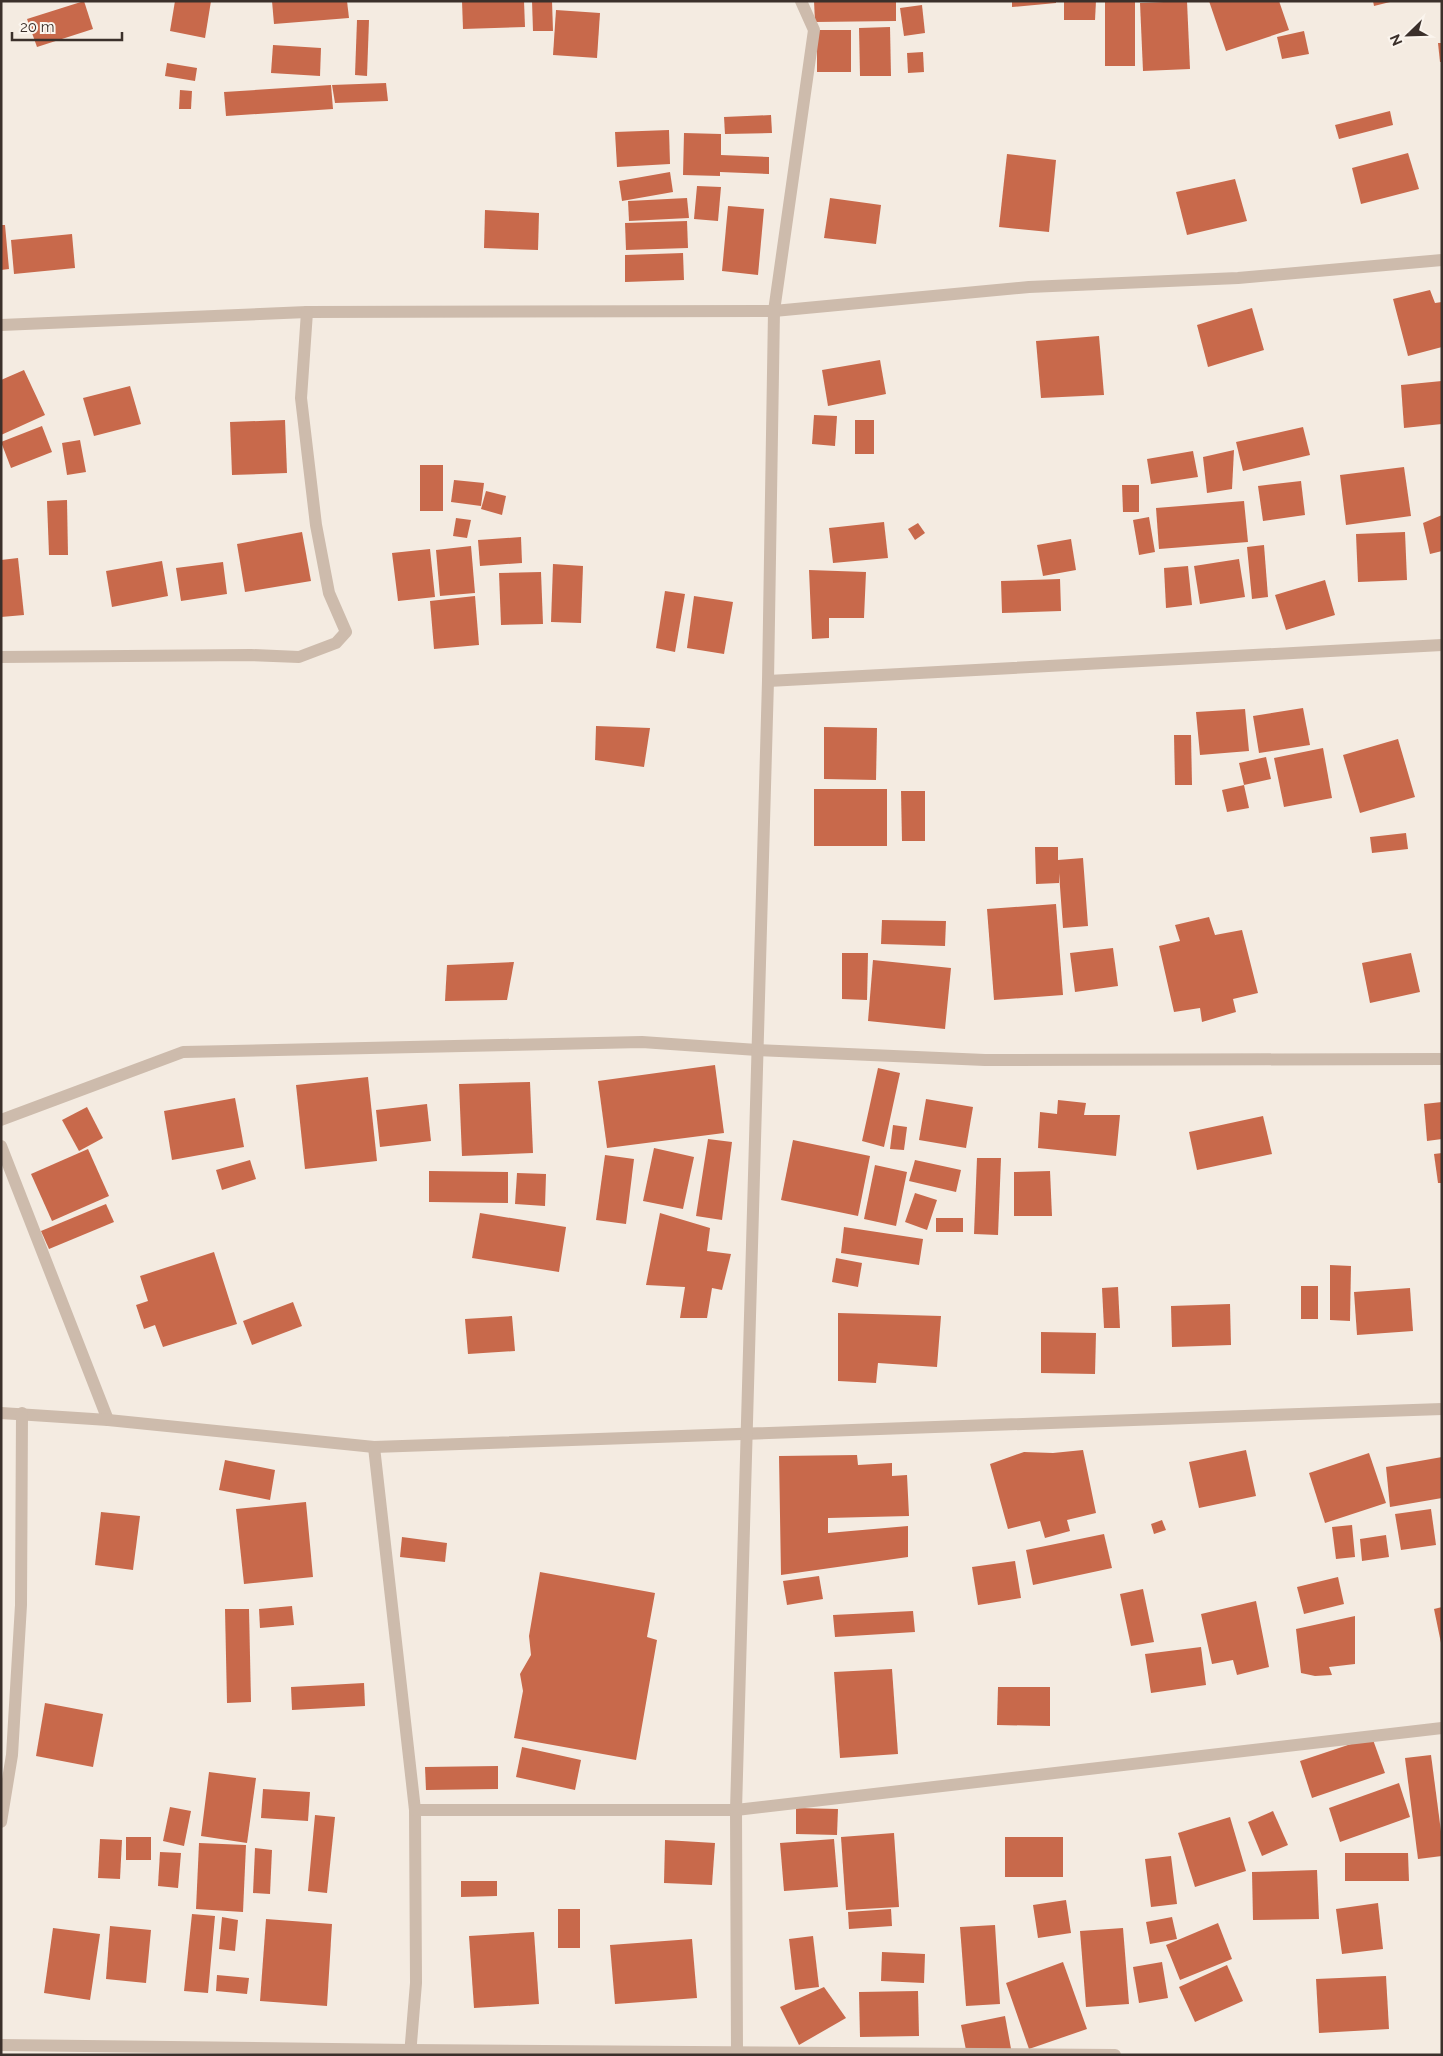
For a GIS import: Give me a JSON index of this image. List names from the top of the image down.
{
  "scale_bar": "20 m",
  "north": "bottom left"
}
